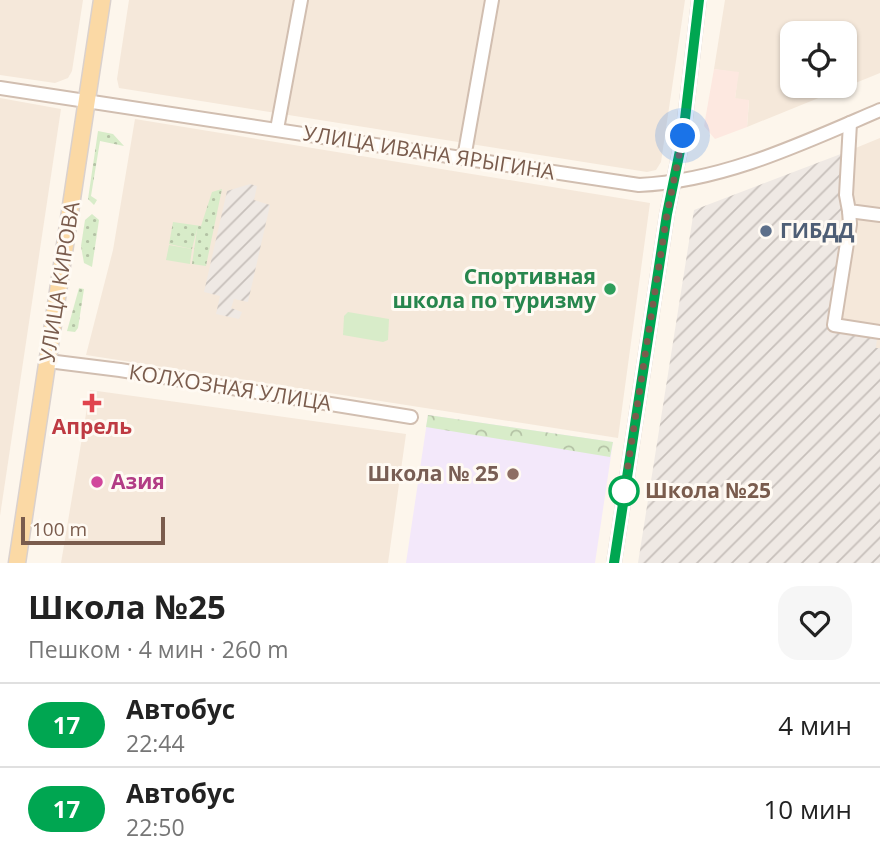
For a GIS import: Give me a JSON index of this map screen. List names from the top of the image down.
{
  "streets": {
    "main road": ["УЛИЦА КИРОВА"],
    "street": ["УЛИЦА ИВАНА ЯРЫГИНА", "КОЛХОЗНАЯ УЛИЦА"]
  },
  "crossings": [
    ["УЛИЦА ИВАНА ЯРЫГИНА", "УЛИЦА КИРОВА"],
    ["УЛИЦА КИРОВА", "КОЛХОЗНАЯ УЛИЦА"]
  ],
  "places": {
    "other": [
      "ГИБДД",
      "Спортивная школа по туризму",
      "Школа № 25",
      "Азия",
      "Школа №25"
    ],
    "health": ["Апрель"]
  },
  "lines": ["bus line 17"],
  "scale_bar": "100 m",
  "page": {
    "scale": "100 m",
    "heading": ["Школа №25", "Пешком · 4 мин · 260 m"],
    "list": [
      {
        "mark": "17",
        "name": "Автобус",
        "note": "22:44",
        "value": "4 мин"
      },
      {
        "mark": "17",
        "name": "Автобус",
        "note": "22:50",
        "value": "10 мин"
      }
    ]
  }
}
